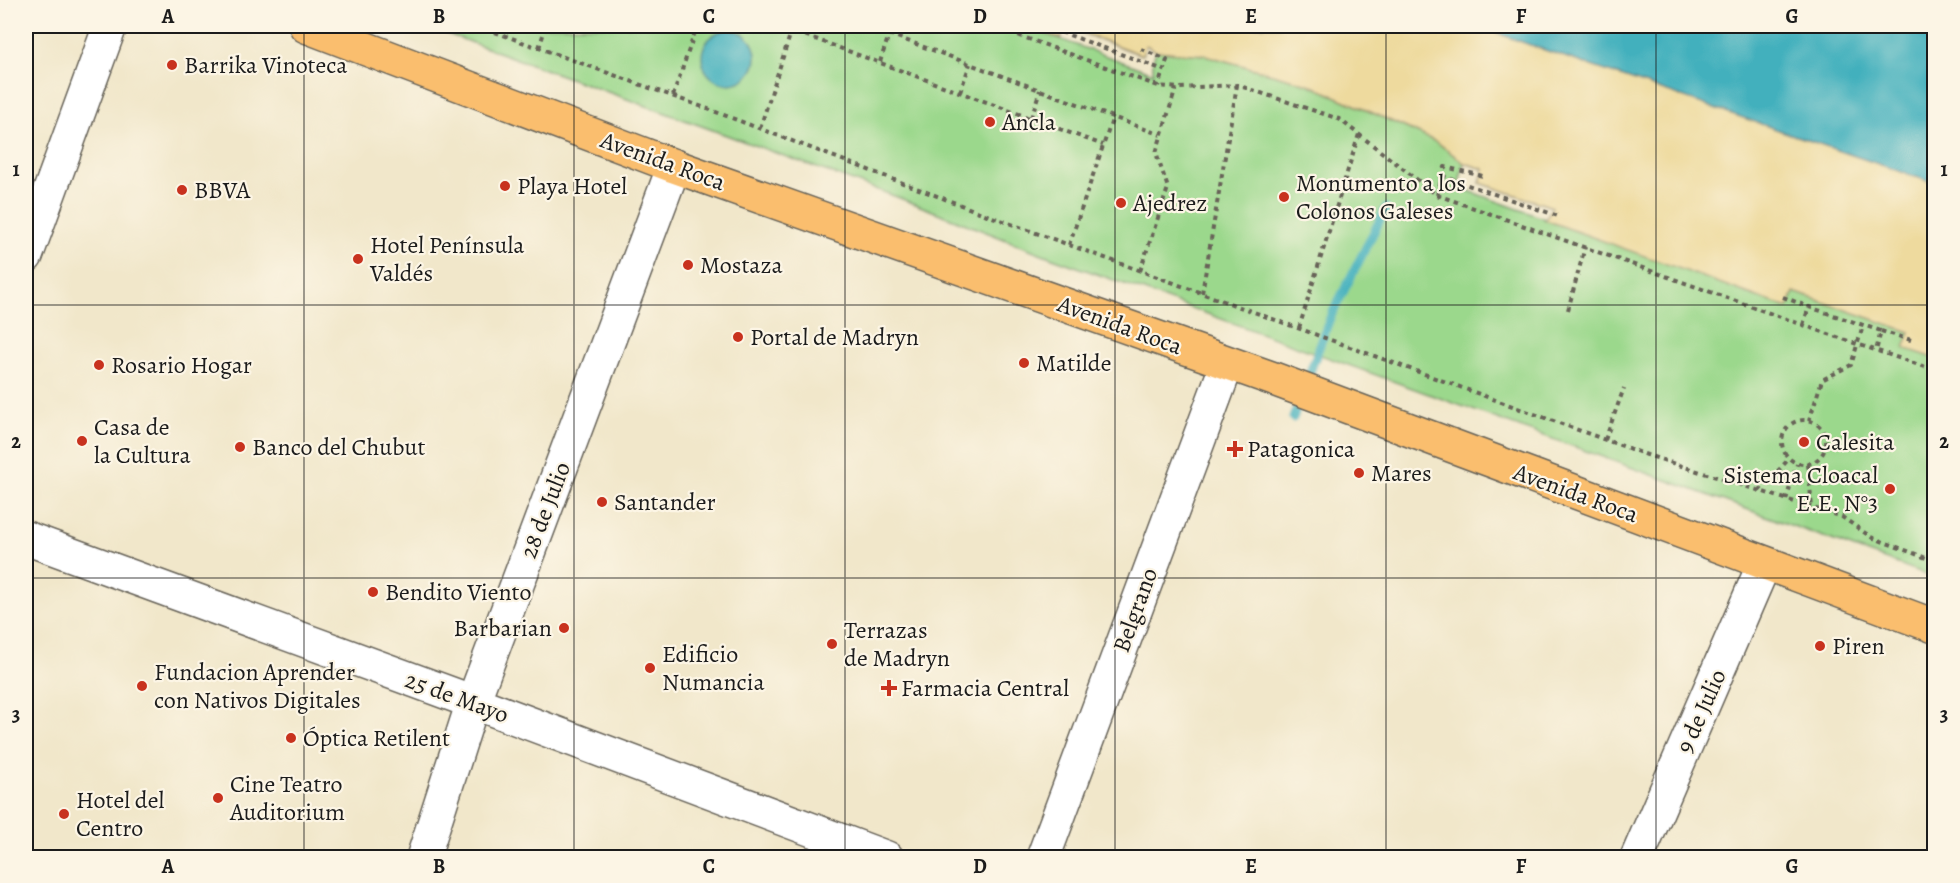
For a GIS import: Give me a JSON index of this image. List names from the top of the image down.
{
  "streets": {
    "main road": ["Avenida Roca"],
    "street": [
      "28 de Julio",
      "Belgrano",
      "25 de Mayo",
      "9 de Julio"
    ]
  },
  "crossings": [
    ["Avenida Roca", "28 de Julio"],
    ["Avenida Roca", "Belgrano"],
    ["Avenida Roca", "9 de Julio"],
    ["28 de Julio", "25 de Mayo"]
  ],
  "places": {
    "other": [
      "Barrika Vinoteca",
      "Ancla",
      "Playa Hotel",
      "BBVA",
      "Monumento a los Colonos Galeses",
      "Ajedrez",
      "Hotel Península Valdés",
      "Mostaza",
      "Portal de Madryn",
      "Matilde",
      "Rosario Hogar",
      "Casa de la Cultura",
      "Calesita",
      "Banco del Chubut",
      "Mares",
      "Sistema Cloacal E.E. N°3",
      "Santander",
      "Bendito Viento",
      "Barbarian",
      "Terrazas de Madryn",
      "Piren",
      "Edificio Numancia",
      "Fundacion Aprender con Nativos Digitales",
      "Óptica Retilent",
      "Cine Teatro Auditorium",
      "Hotel del Centro"
    ],
    "health": ["Patagonica", "Farmacia Central"]
  },
  "grid": {
    "columns": [
      "A",
      "B",
      "C",
      "D",
      "E",
      "F",
      "G"
    ],
    "rows": ["1", "2", "3"]
  }
}
